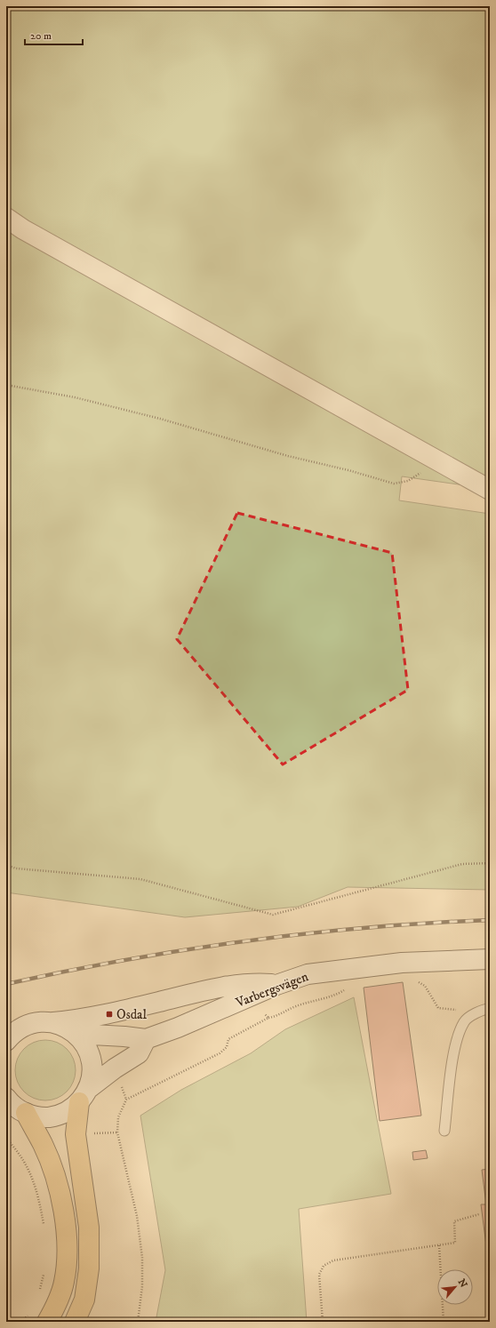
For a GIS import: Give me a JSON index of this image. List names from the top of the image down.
{
  "streets": {
    "main road": ["Varbergsvägen"]
  },
  "places": {
    "transit": ["Osdal"]
  },
  "scale_bar": "20 m",
  "north": "top right"
}
